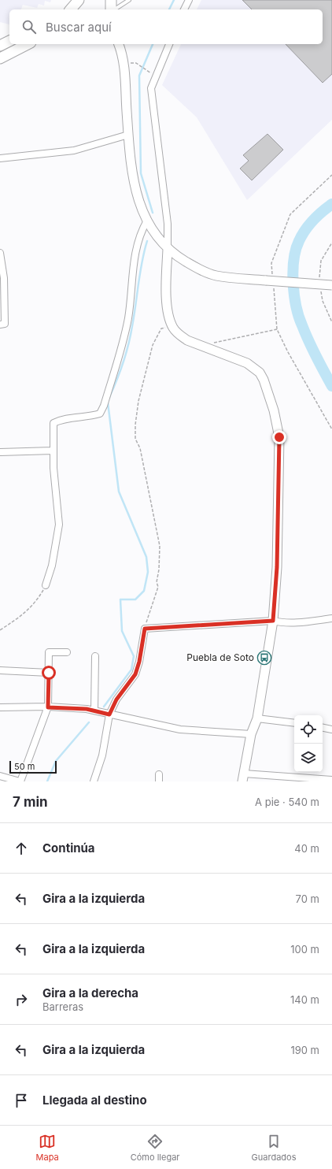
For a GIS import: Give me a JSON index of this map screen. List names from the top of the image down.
{
  "places": {
    "bus stop": ["Puebla de Soto"]
  },
  "scale_bar": "50 m",
  "page": {
    "search": "Buscar aquí",
    "scale": "50 m",
    "heading": ["7 min", "A pie · 540 m"],
    "list": [
      ["Continúa", "40 m"],
      ["Gira a la izquierda", "70 m"],
      ["Gira a la izquierda", "100 m"],
      ["Gira a la derecha", "Barreras", "140 m"],
      ["Gira a la izquierda", "190 m"],
      "Llegada al destino"
    ],
    "nav": ["Mapa", "Cómo llegar", "Guardados"]
  }
}
